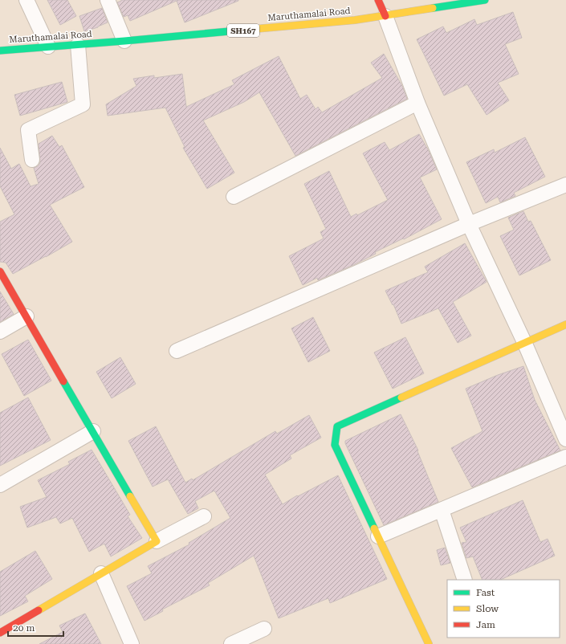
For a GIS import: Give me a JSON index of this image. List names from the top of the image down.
{
  "streets": {
    "street": ["Maruthamalai Road", "SH167"]
  },
  "legend": ["Fast", "Slow", "Jam"],
  "scale_bar": "20 m"
}
